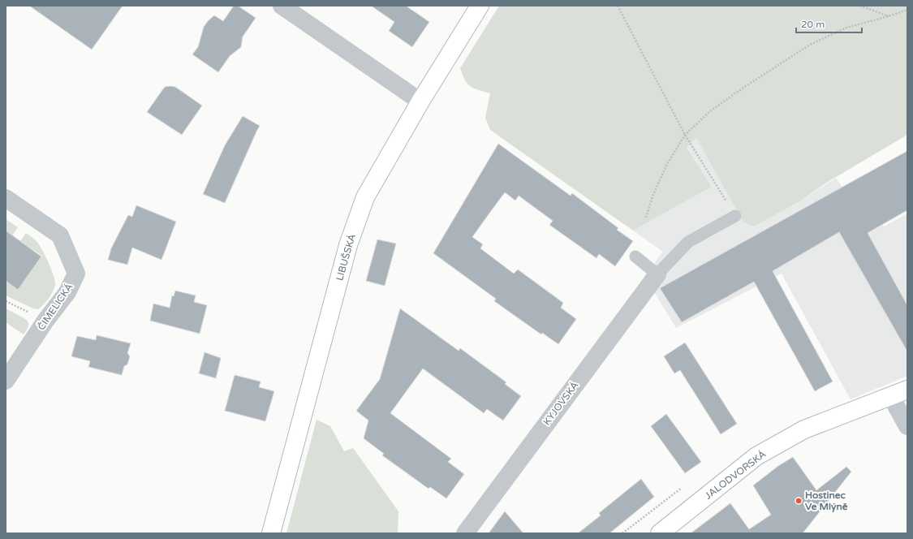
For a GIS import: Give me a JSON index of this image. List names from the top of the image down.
{
  "streets": {
    "street": [
      "LIBUŠSKÁ",
      "ČIMELICKÁ",
      "KYJOVSKÁ",
      "JALODVORSKÁ"
    ]
  },
  "places": ["Hostinec Ve Mlýně"],
  "scale_bar": "20 m"
}
